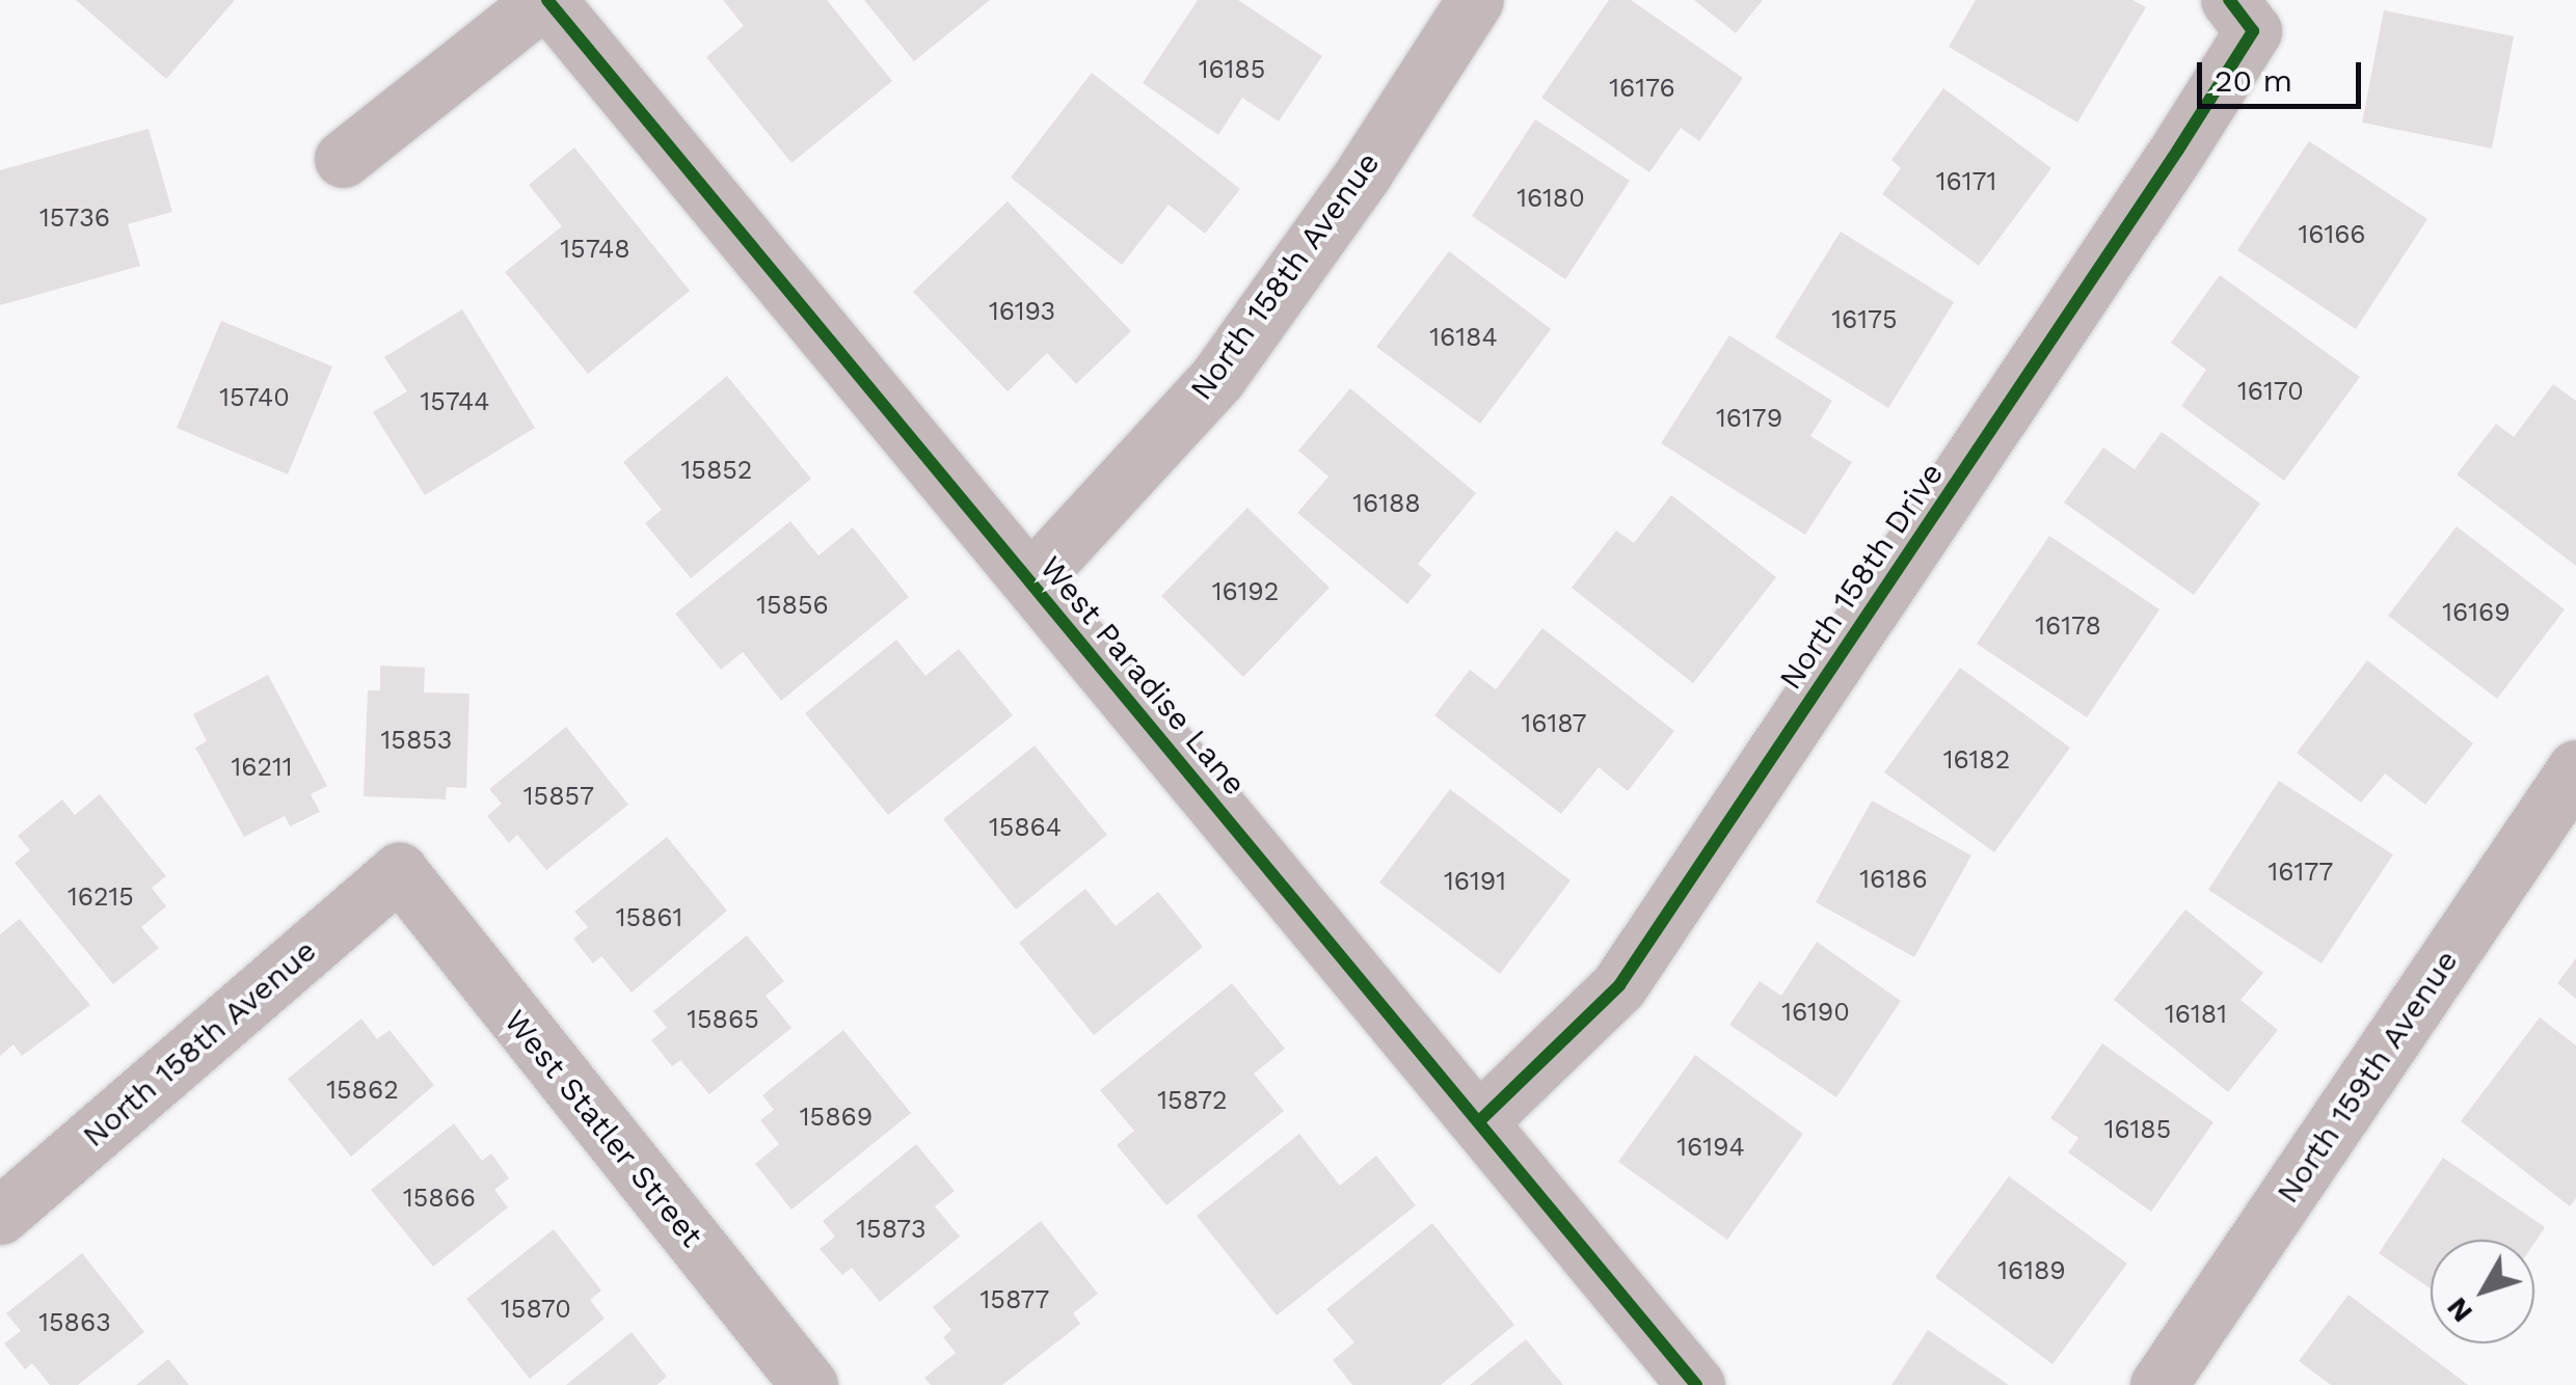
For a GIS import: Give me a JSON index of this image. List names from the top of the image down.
{
  "streets": {
    "street": [
      "North 158th Avenue",
      "North 158th Drive",
      "West Paradise Lane",
      "North 159th Avenue",
      "West Statler Street"
    ]
  },
  "crossings": [
    ["North 158th Avenue", "West Paradise Lane"],
    ["North 158th Avenue", "West Statler Street"],
    ["North 158th Drive", "West Paradise Lane"]
  ],
  "house_numbers": [
    "16185",
    "16176",
    "16171",
    "16180",
    "15736",
    "16166",
    "15748",
    "16193",
    "16175",
    "16184",
    "16170",
    "15740",
    "15744",
    "16179",
    "15852",
    "16188",
    "16192",
    "15856",
    "16169",
    "16178",
    "16187",
    "15853",
    "16182",
    "16211",
    "15857",
    "15864",
    "16177",
    "16186",
    "16191",
    "16215",
    "15861",
    "16190",
    "16181",
    "15865",
    "15862",
    "15872",
    "15869",
    "16185",
    "16194",
    "15866",
    "15873",
    "16189",
    "15877",
    "15870",
    "15863"
  ],
  "scale_bar": "20 m",
  "north": "bottom left"
}
